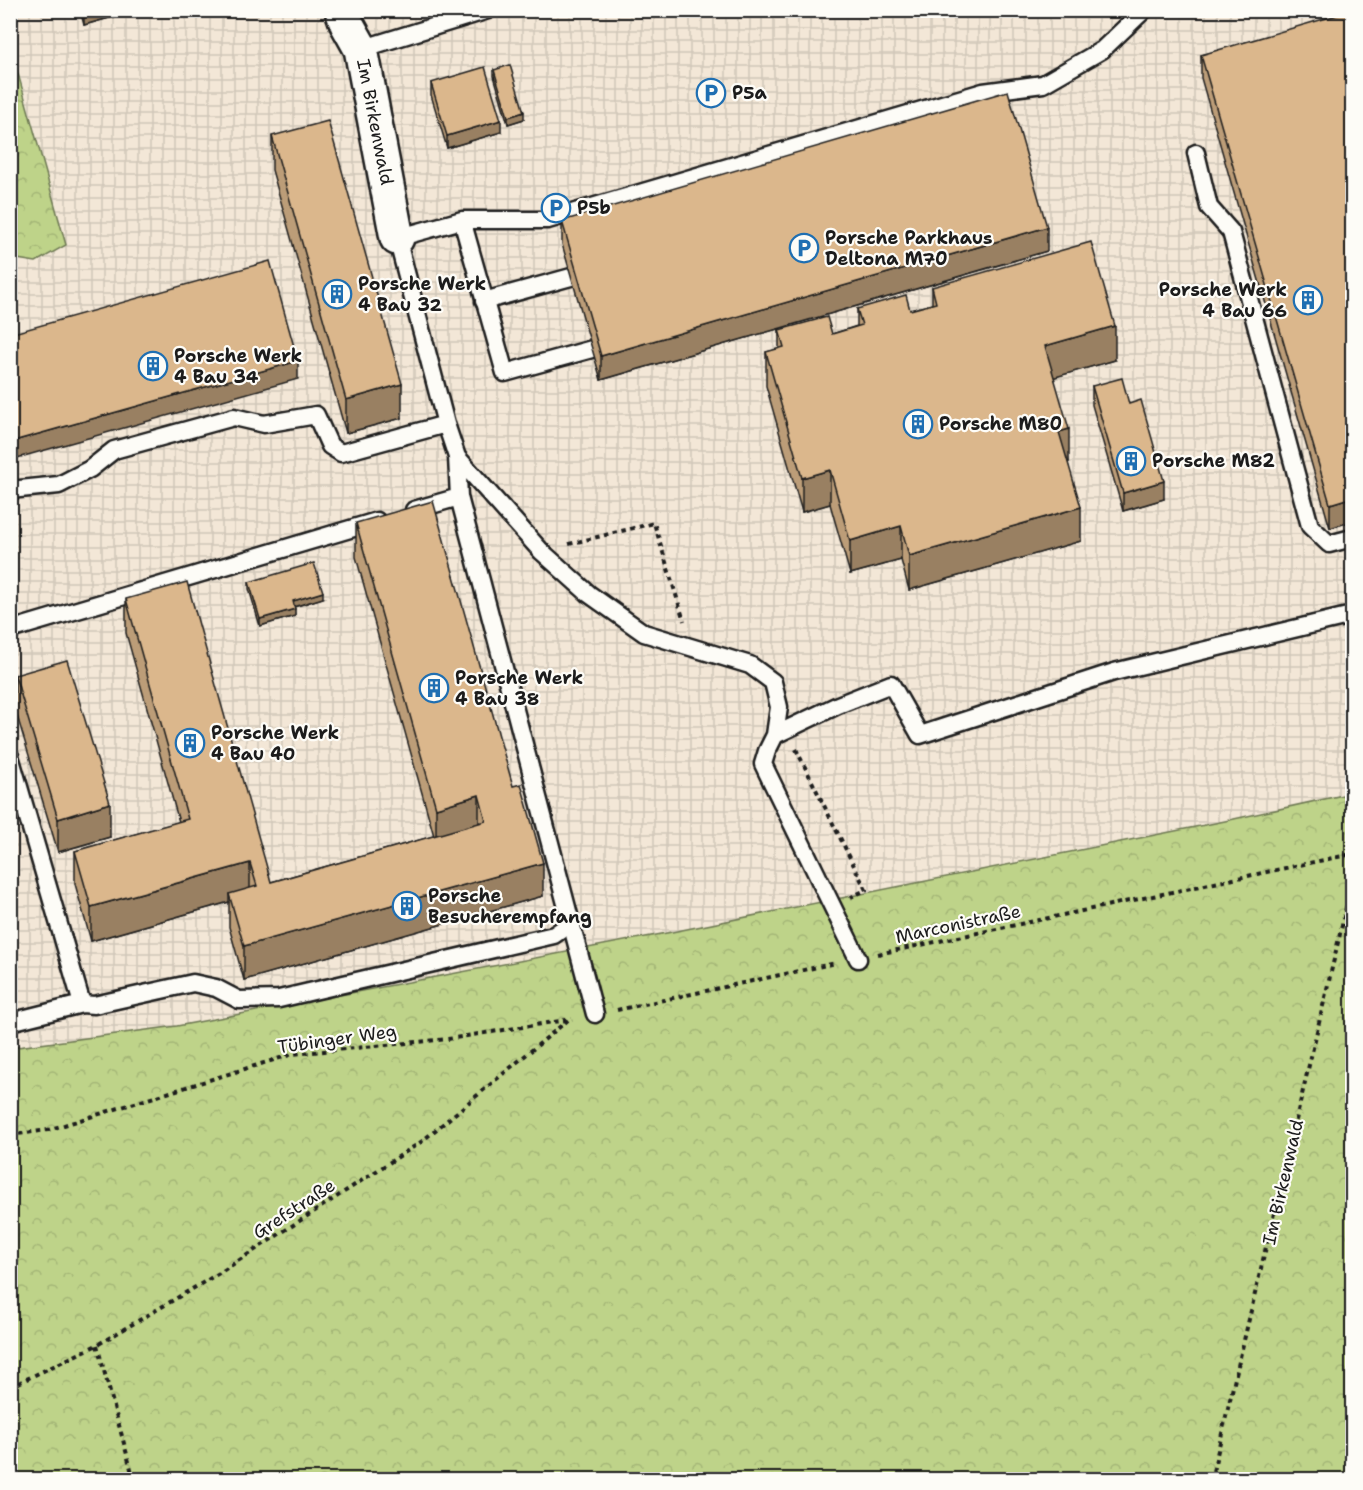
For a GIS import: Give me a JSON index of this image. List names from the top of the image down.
{
  "streets": {
    "street": ["Im Birkenwald"],
    "path": ["Marconistraße", "Tübinger Weg", "Grefstraße"]
  },
  "crossings": [
    ["Marconistraße", "Tübinger Weg"],
    ["Marconistraße", "Grefstraße"],
    ["Tübinger Weg", "Grefstraße"]
  ],
  "places": {
    "parking": ["P5a", "P5b", "Porsche Parkhaus Deltona M70"],
    "building": [
      "Porsche Werk 4 Bau 32",
      "Porsche Werk 4 Bau 66",
      "Porsche Werk 4 Bau 34",
      "Porsche M80",
      "Porsche M82",
      "Porsche Werk 4 Bau 38",
      "Porsche Werk 4 Bau 40",
      "Porsche Besucherempfang"
    ]
  }
}
